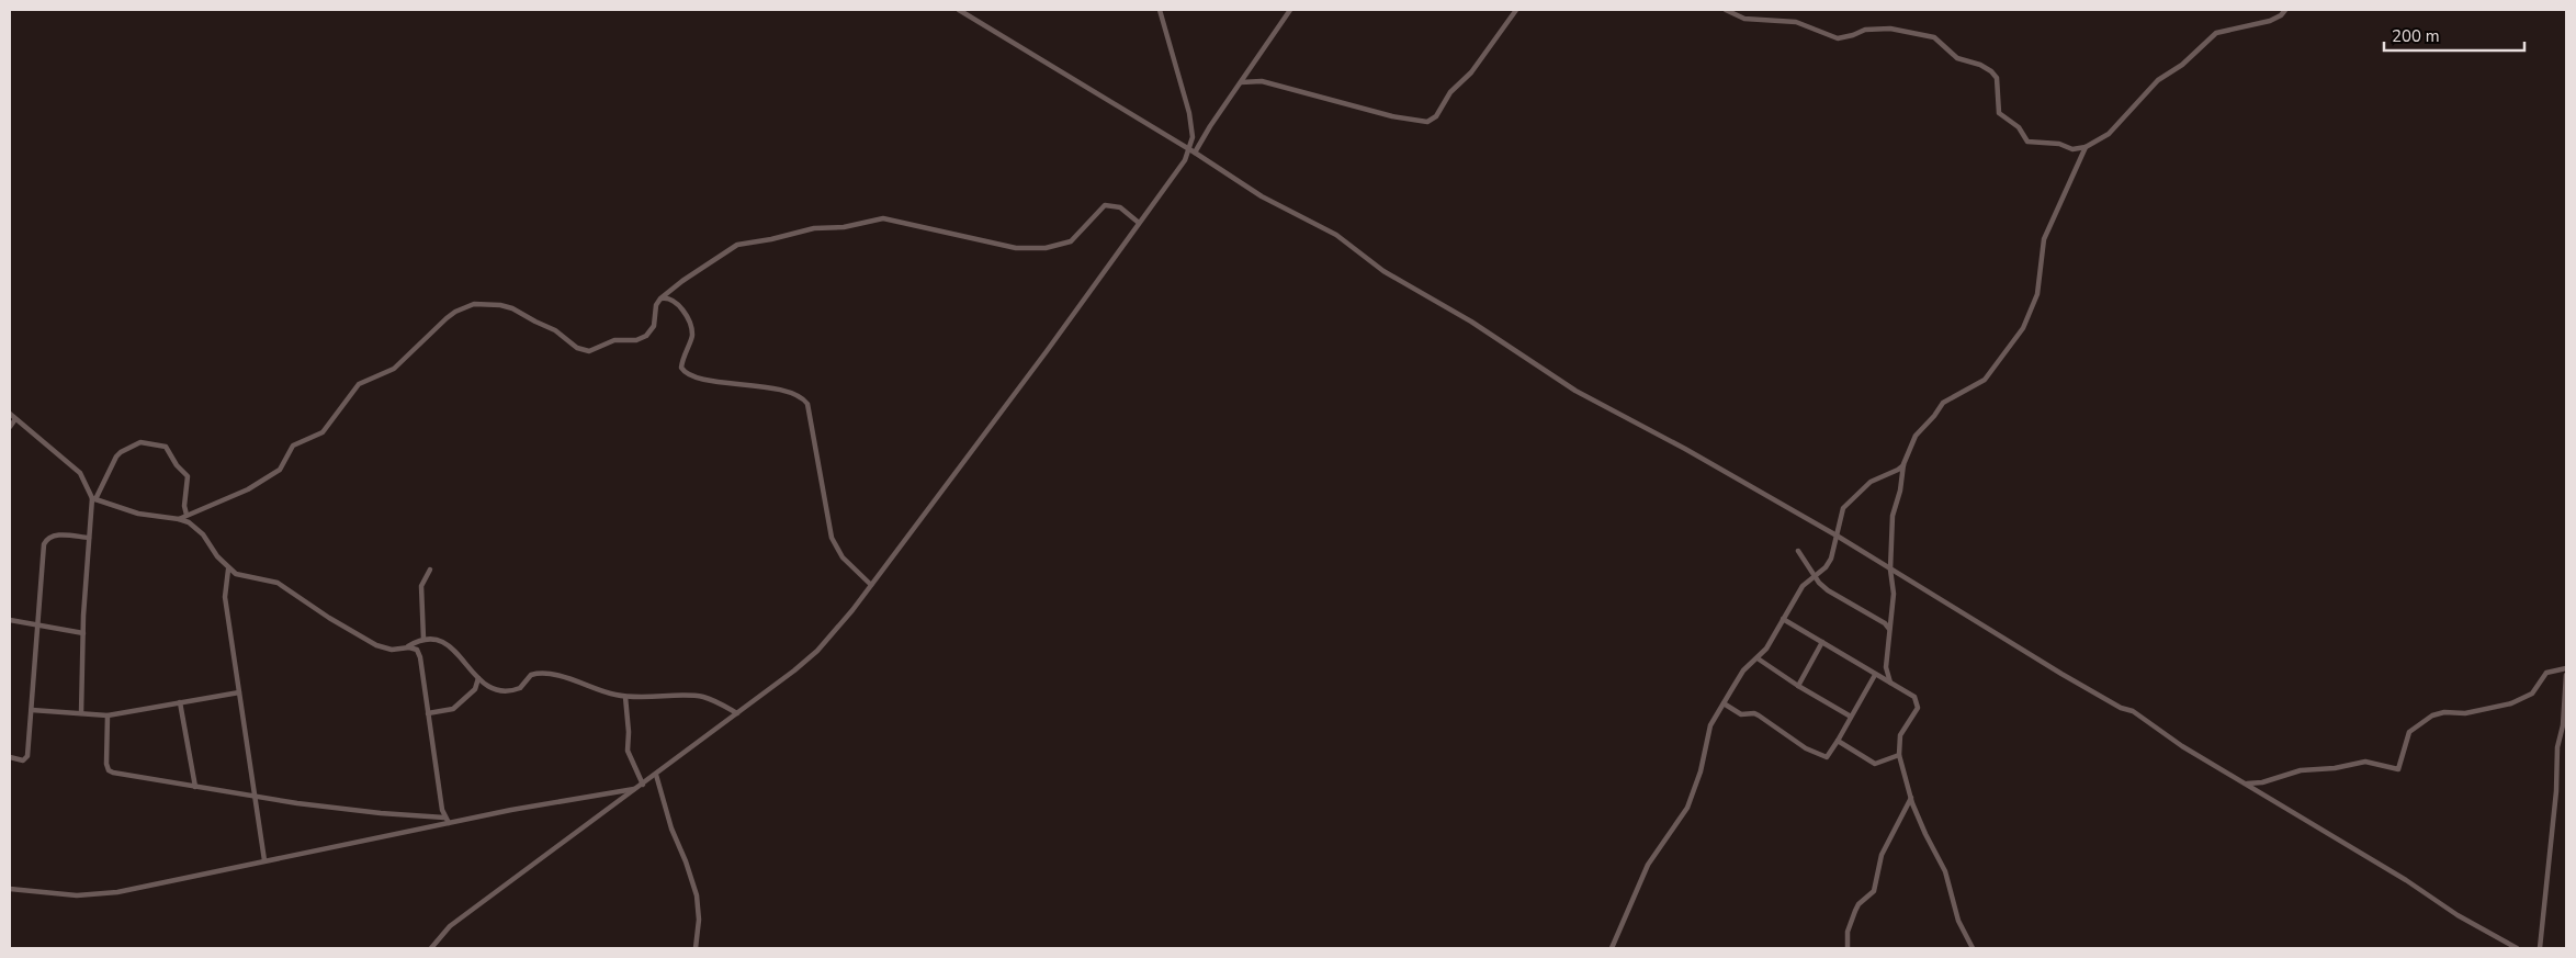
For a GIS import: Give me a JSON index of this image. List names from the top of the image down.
{
  "scale_bar": "200 m"
}
